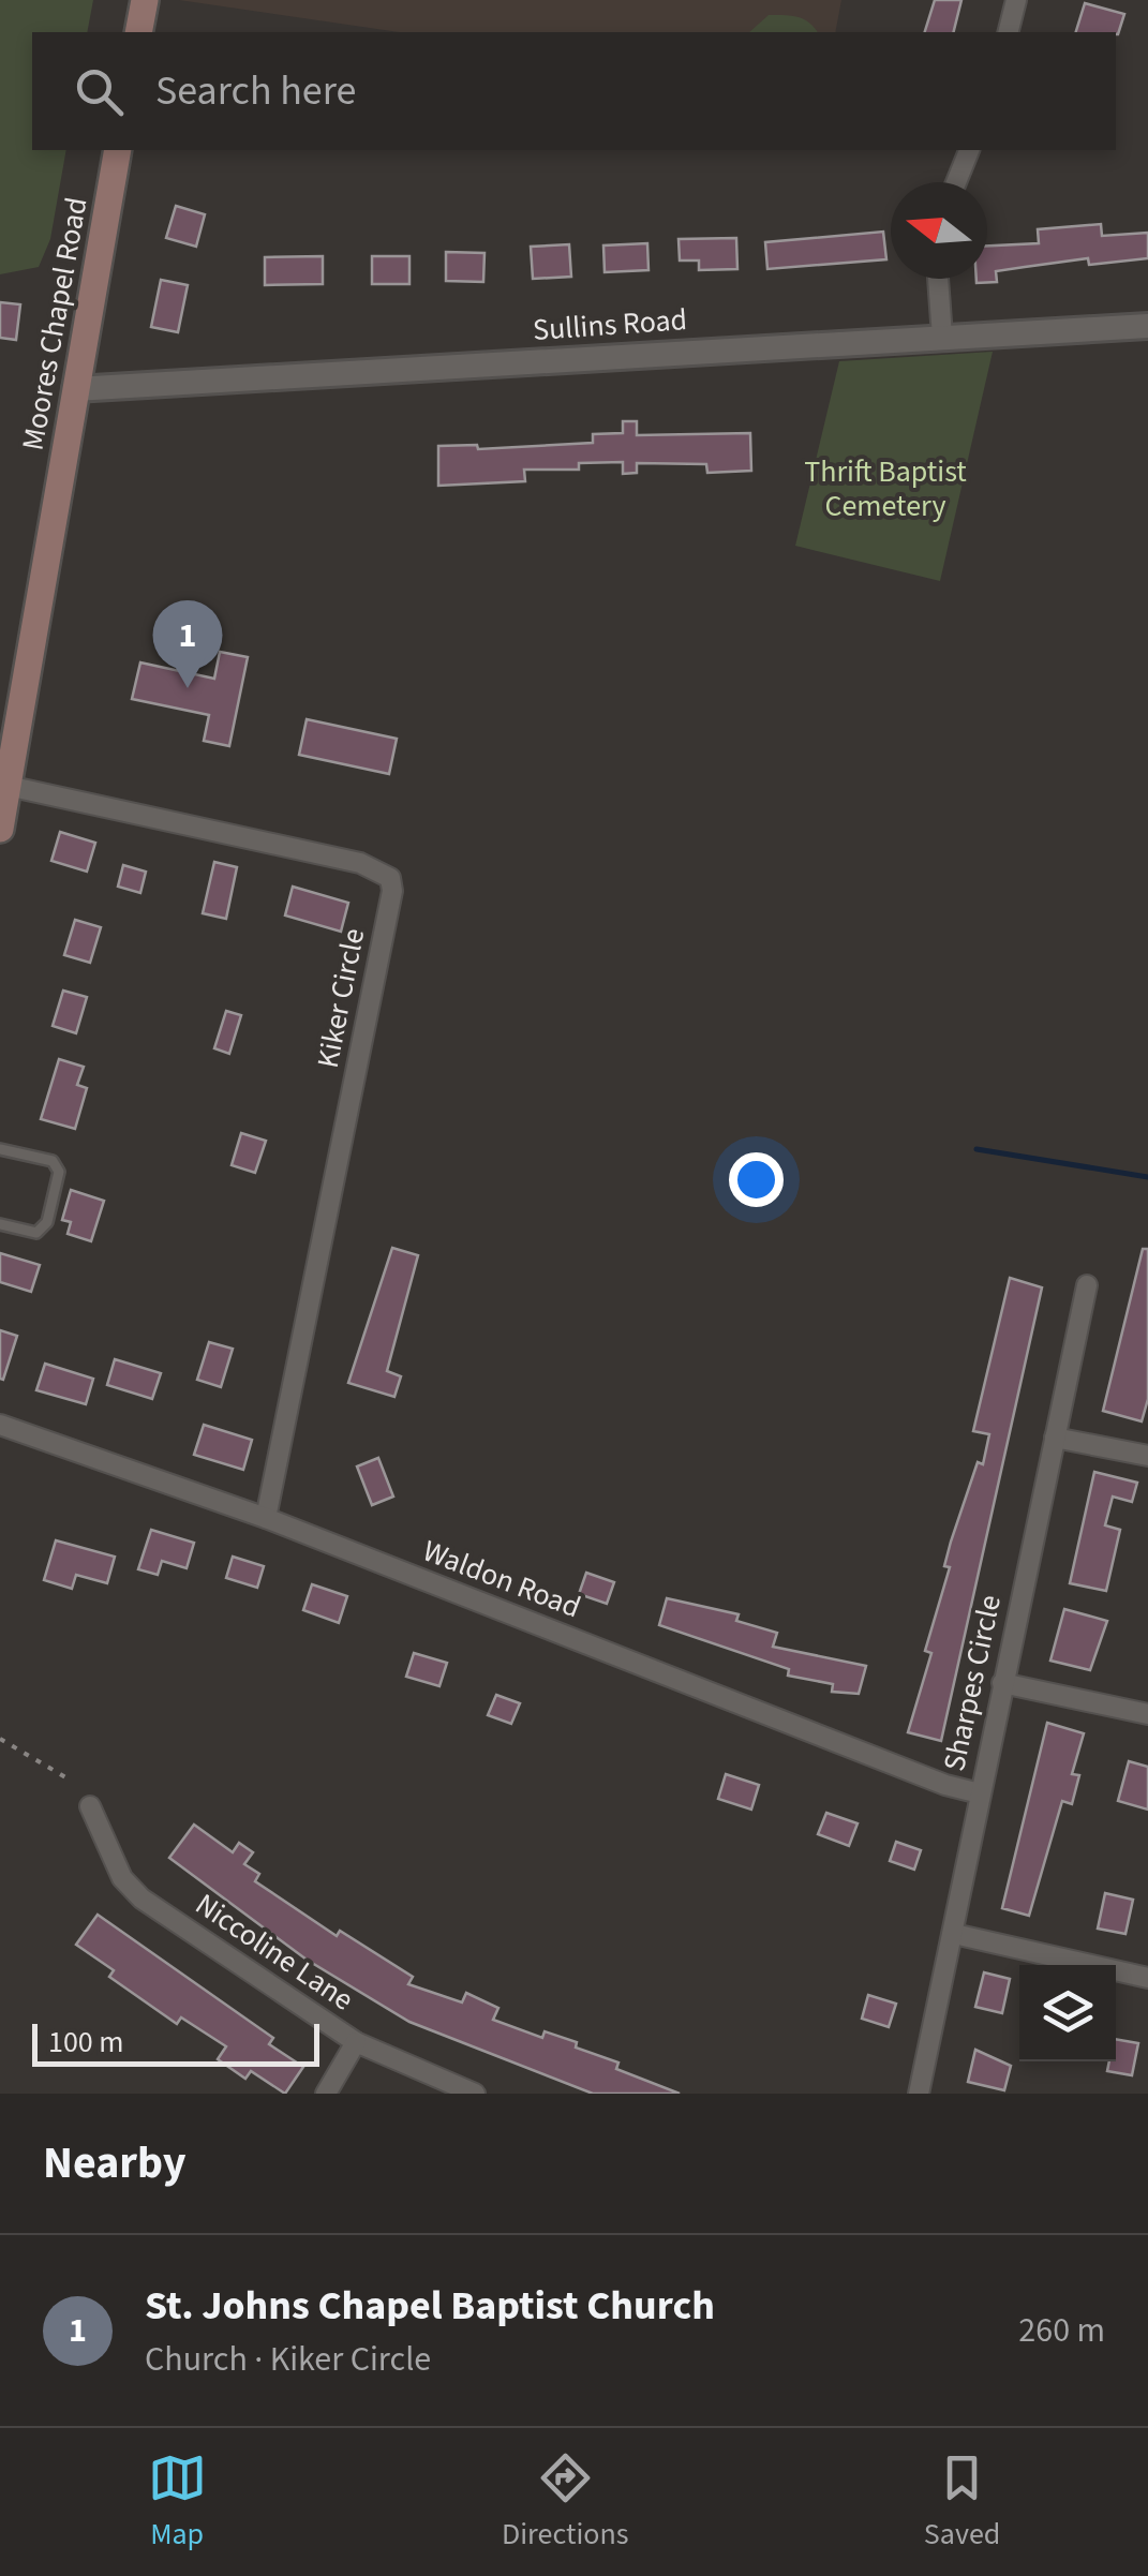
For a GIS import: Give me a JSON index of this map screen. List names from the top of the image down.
{
  "streets": {
    "main road": ["Moores Chapel Road"],
    "street": [
      "Sullins Road",
      "Kiker Circle",
      "Waldon Road",
      "Sharpes Circle",
      "Niccoline Lane"
    ]
  },
  "crossings": [
    ["Moores Chapel Road", "Sullins Road"],
    ["Moores Chapel Road", "Kiker Circle"],
    ["Kiker Circle", "Waldon Road"],
    ["Waldon Road", "Sharpes Circle"]
  ],
  "parks": ["Thrift Baptist Cemetery"],
  "scale_bar": "100 m",
  "north": "left",
  "page": {
    "search": "Search here",
    "pins": "1",
    "scale": "100 m",
    "heading": "Nearby",
    "list": [
      {
        "mark": "1",
        "name": "St. Johns Chapel Baptist Church",
        "note": "Church · Kiker Circle",
        "value": "260 m"
      }
    ],
    "nav": ["Map", "Directions", "Saved"]
  }
}
